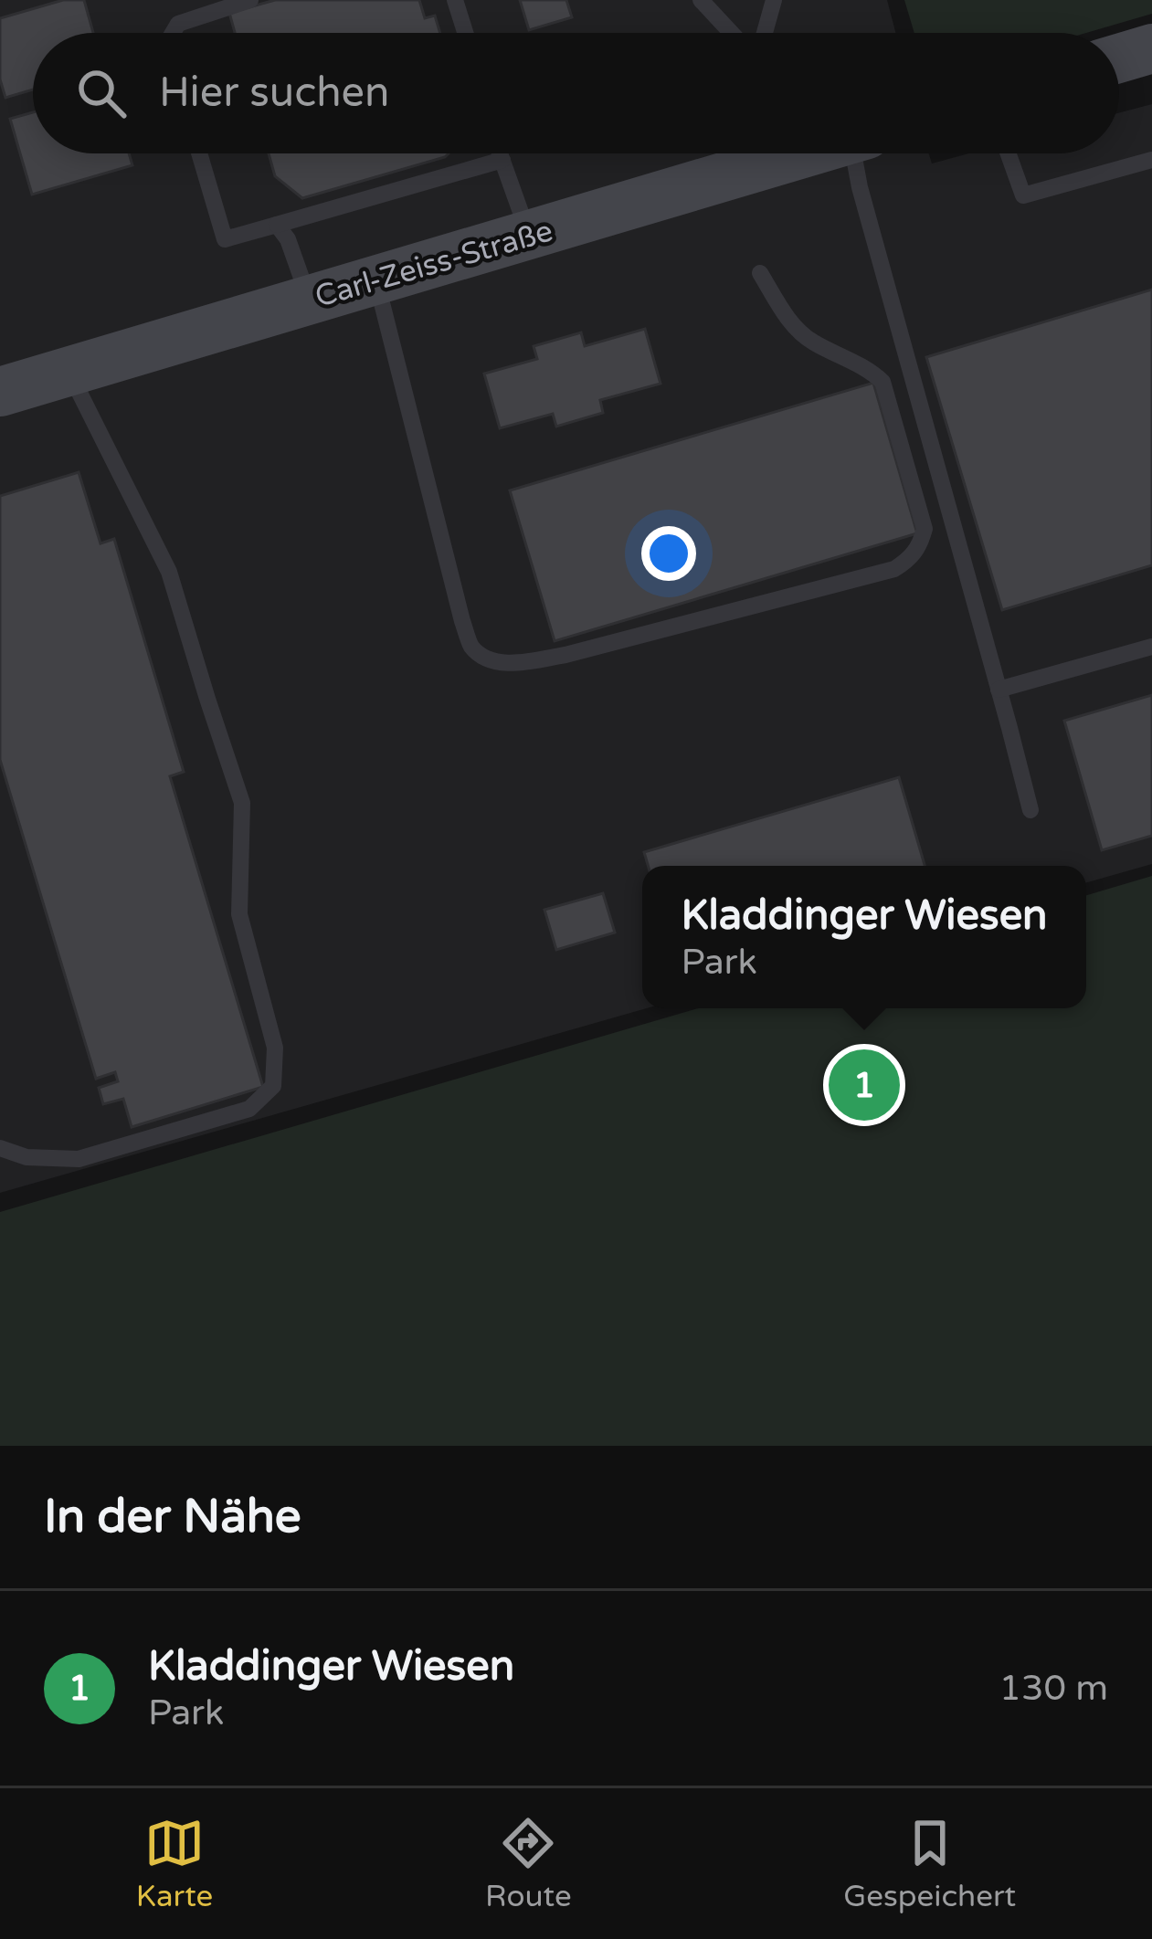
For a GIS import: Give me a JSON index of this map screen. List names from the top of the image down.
{
  "streets": {
    "main road": ["Carl-Zeiss-Straße"]
  },
  "page": {
    "search": "Hier suchen",
    "popup": ["Kladdinger Wiesen", "Park"],
    "pins": "1",
    "heading": "In der Nähe",
    "list": [
      {
        "mark": "1",
        "name": "Kladdinger Wiesen",
        "note": "Park",
        "value": "130 m"
      }
    ],
    "nav": ["Karte", "Route", "Gespeichert"]
  }
}
